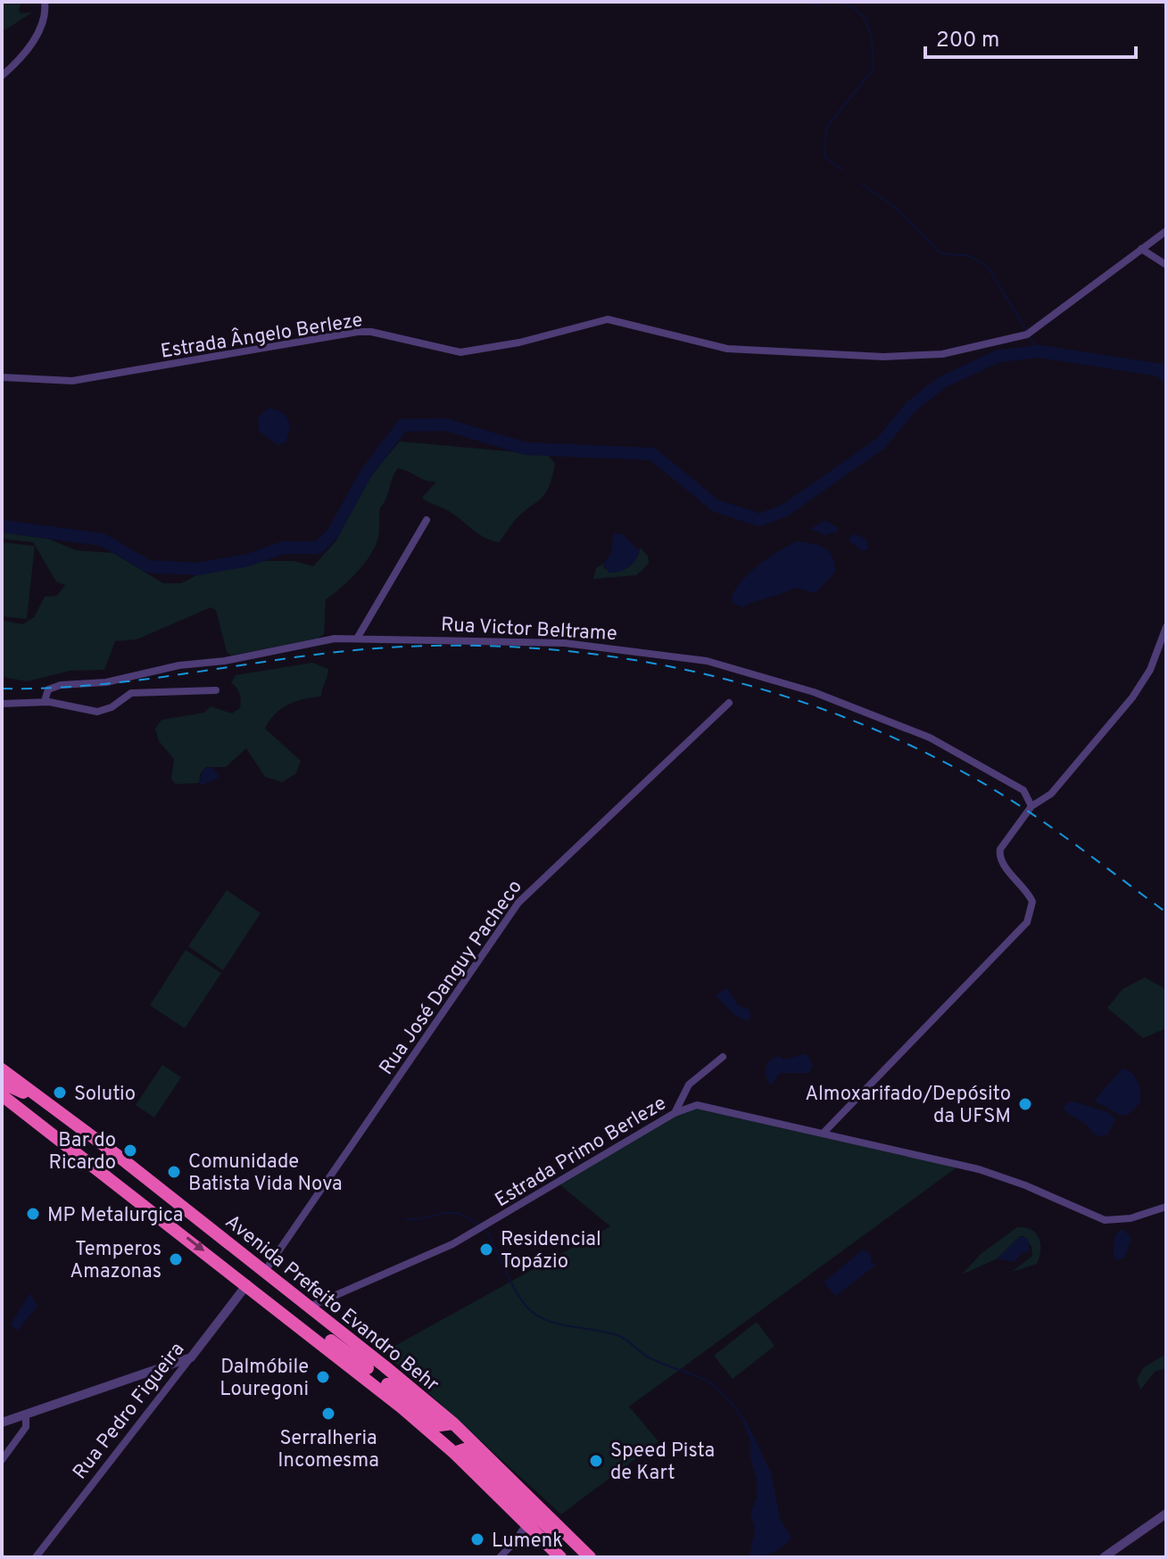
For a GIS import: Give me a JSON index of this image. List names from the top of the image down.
{
  "streets": {
    "highway": ["Avenida Prefeito Evandro Behr"],
    "street": [
      "Estrada Ângelo Berleze",
      "Rua Victor Beltrame",
      "Rua José Danguy Pacheco",
      "Estrada Primo Berleze",
      "Rua Pedro Figueira"
    ]
  },
  "crossings": [
    ["Rua José Danguy Pacheco", "Avenida Prefeito Evandro Behr"],
    ["Estrada Primo Berleze", "Avenida Prefeito Evandro Behr"],
    ["Avenida Prefeito Evandro Behr", "Rua Pedro Figueira"]
  ],
  "places": [
    "Solutio",
    "Almoxarifado/Depósito da UFSM",
    "Bar do Ricardo",
    "Comunidade Batista Vida Nova",
    "MP Metalurgica",
    "Residencial Topázio",
    "Temperos Amazonas",
    "Dalmóbile Louregoni",
    "Serralheria Incomesma",
    "Speed Pista de Kart",
    "Lumenk"
  ],
  "scale_bar": "200 m"
}
